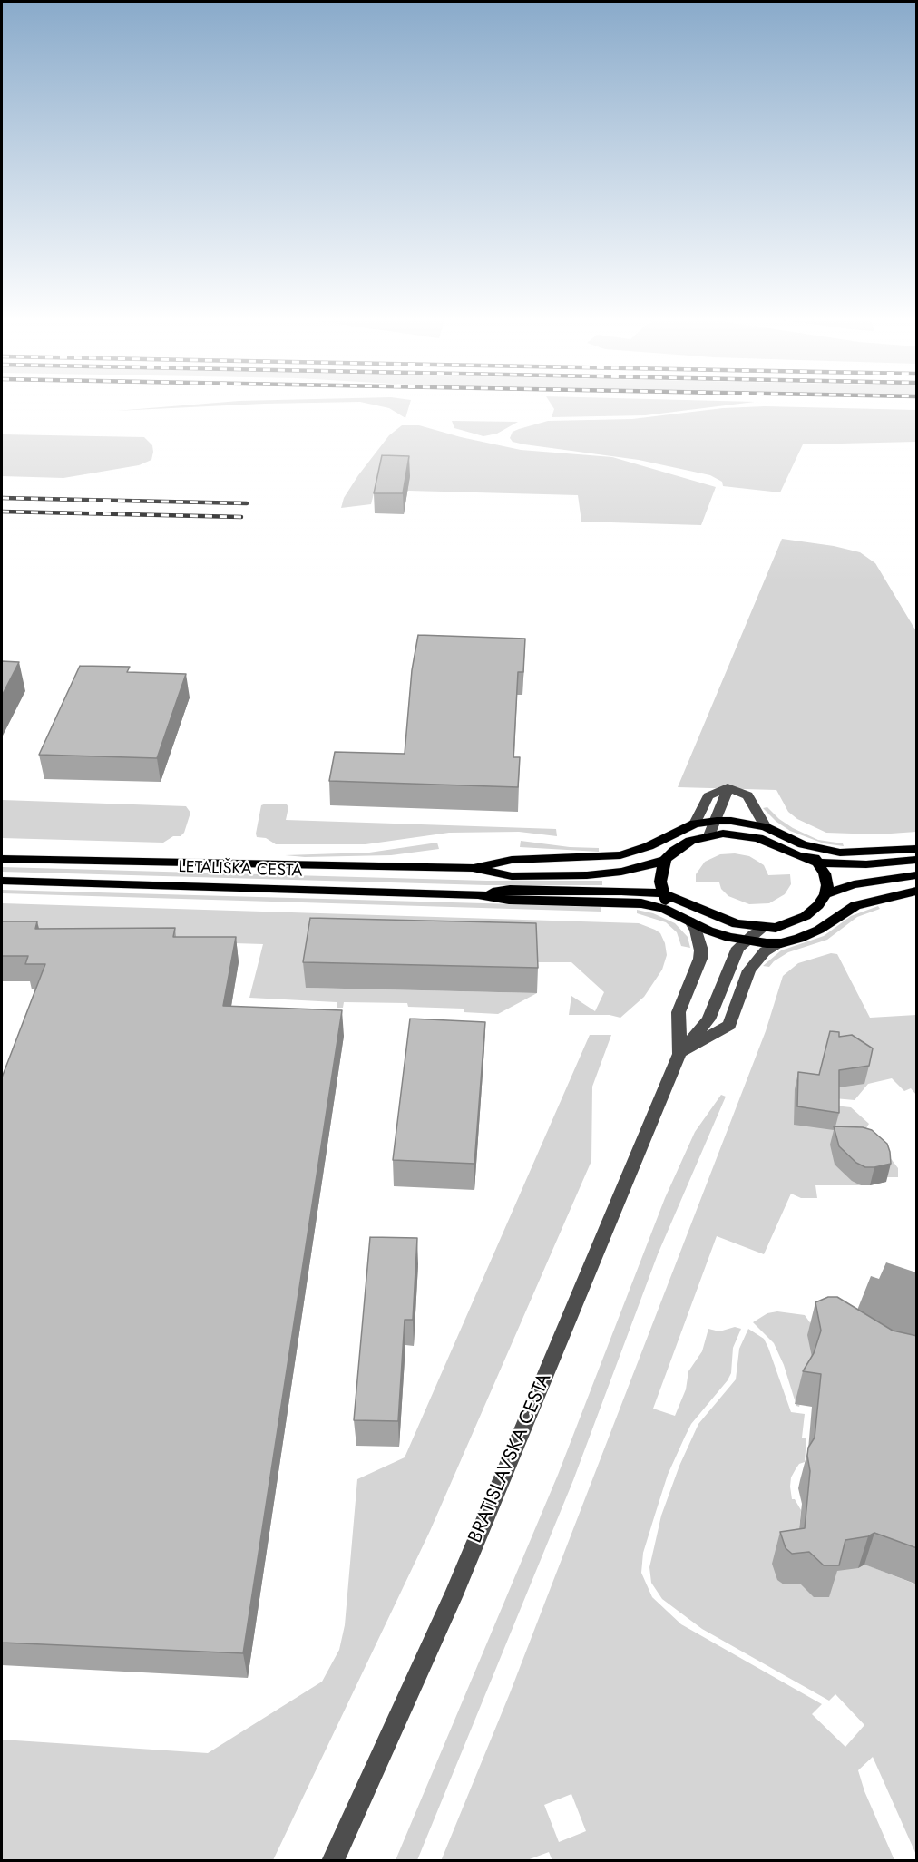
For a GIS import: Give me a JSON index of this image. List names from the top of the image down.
{
  "streets": {
    "main road": ["LETALIŠKA CESTA"],
    "street": ["BRATISLAVSKA CESTA"]
  },
  "crossings": [
    ["LETALIŠKA CESTA", "BRATISLAVSKA CESTA"]
  ]
}
